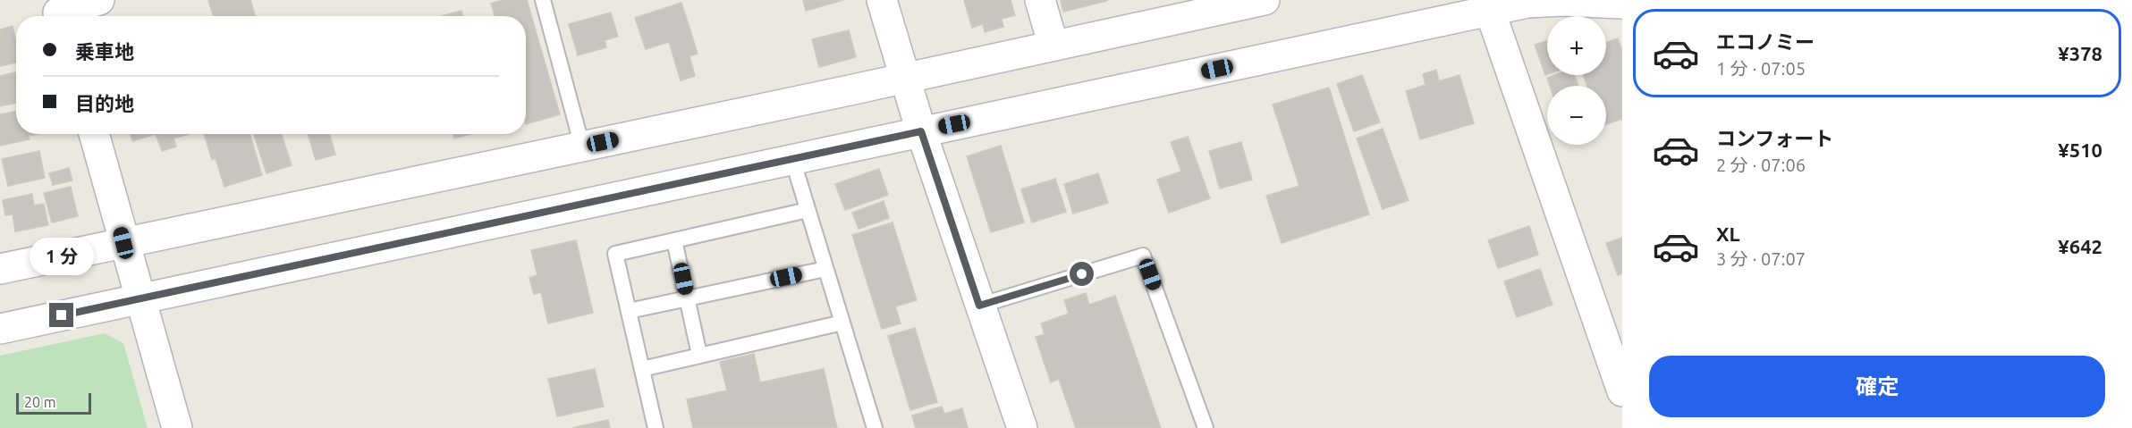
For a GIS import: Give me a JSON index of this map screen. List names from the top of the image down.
{
  "scale_bar": "20 m",
  "page": {
    "list": [
      {
        "name": "エコノミー",
        "note": "1 分 · 07:05",
        "value": "¥378"
      },
      {
        "name": "コンフォート",
        "note": "2 分 · 07:06",
        "value": "¥510"
      },
      {
        "name": "XL",
        "note": "3 分 · 07:07",
        "value": "¥642"
      }
    ],
    "map_buttons": ["+", "−"],
    "banner": ["乗車地", "目的地"],
    "bubble": "1 分",
    "buttons": "確定",
    "scale": "20 m"
  }
}
